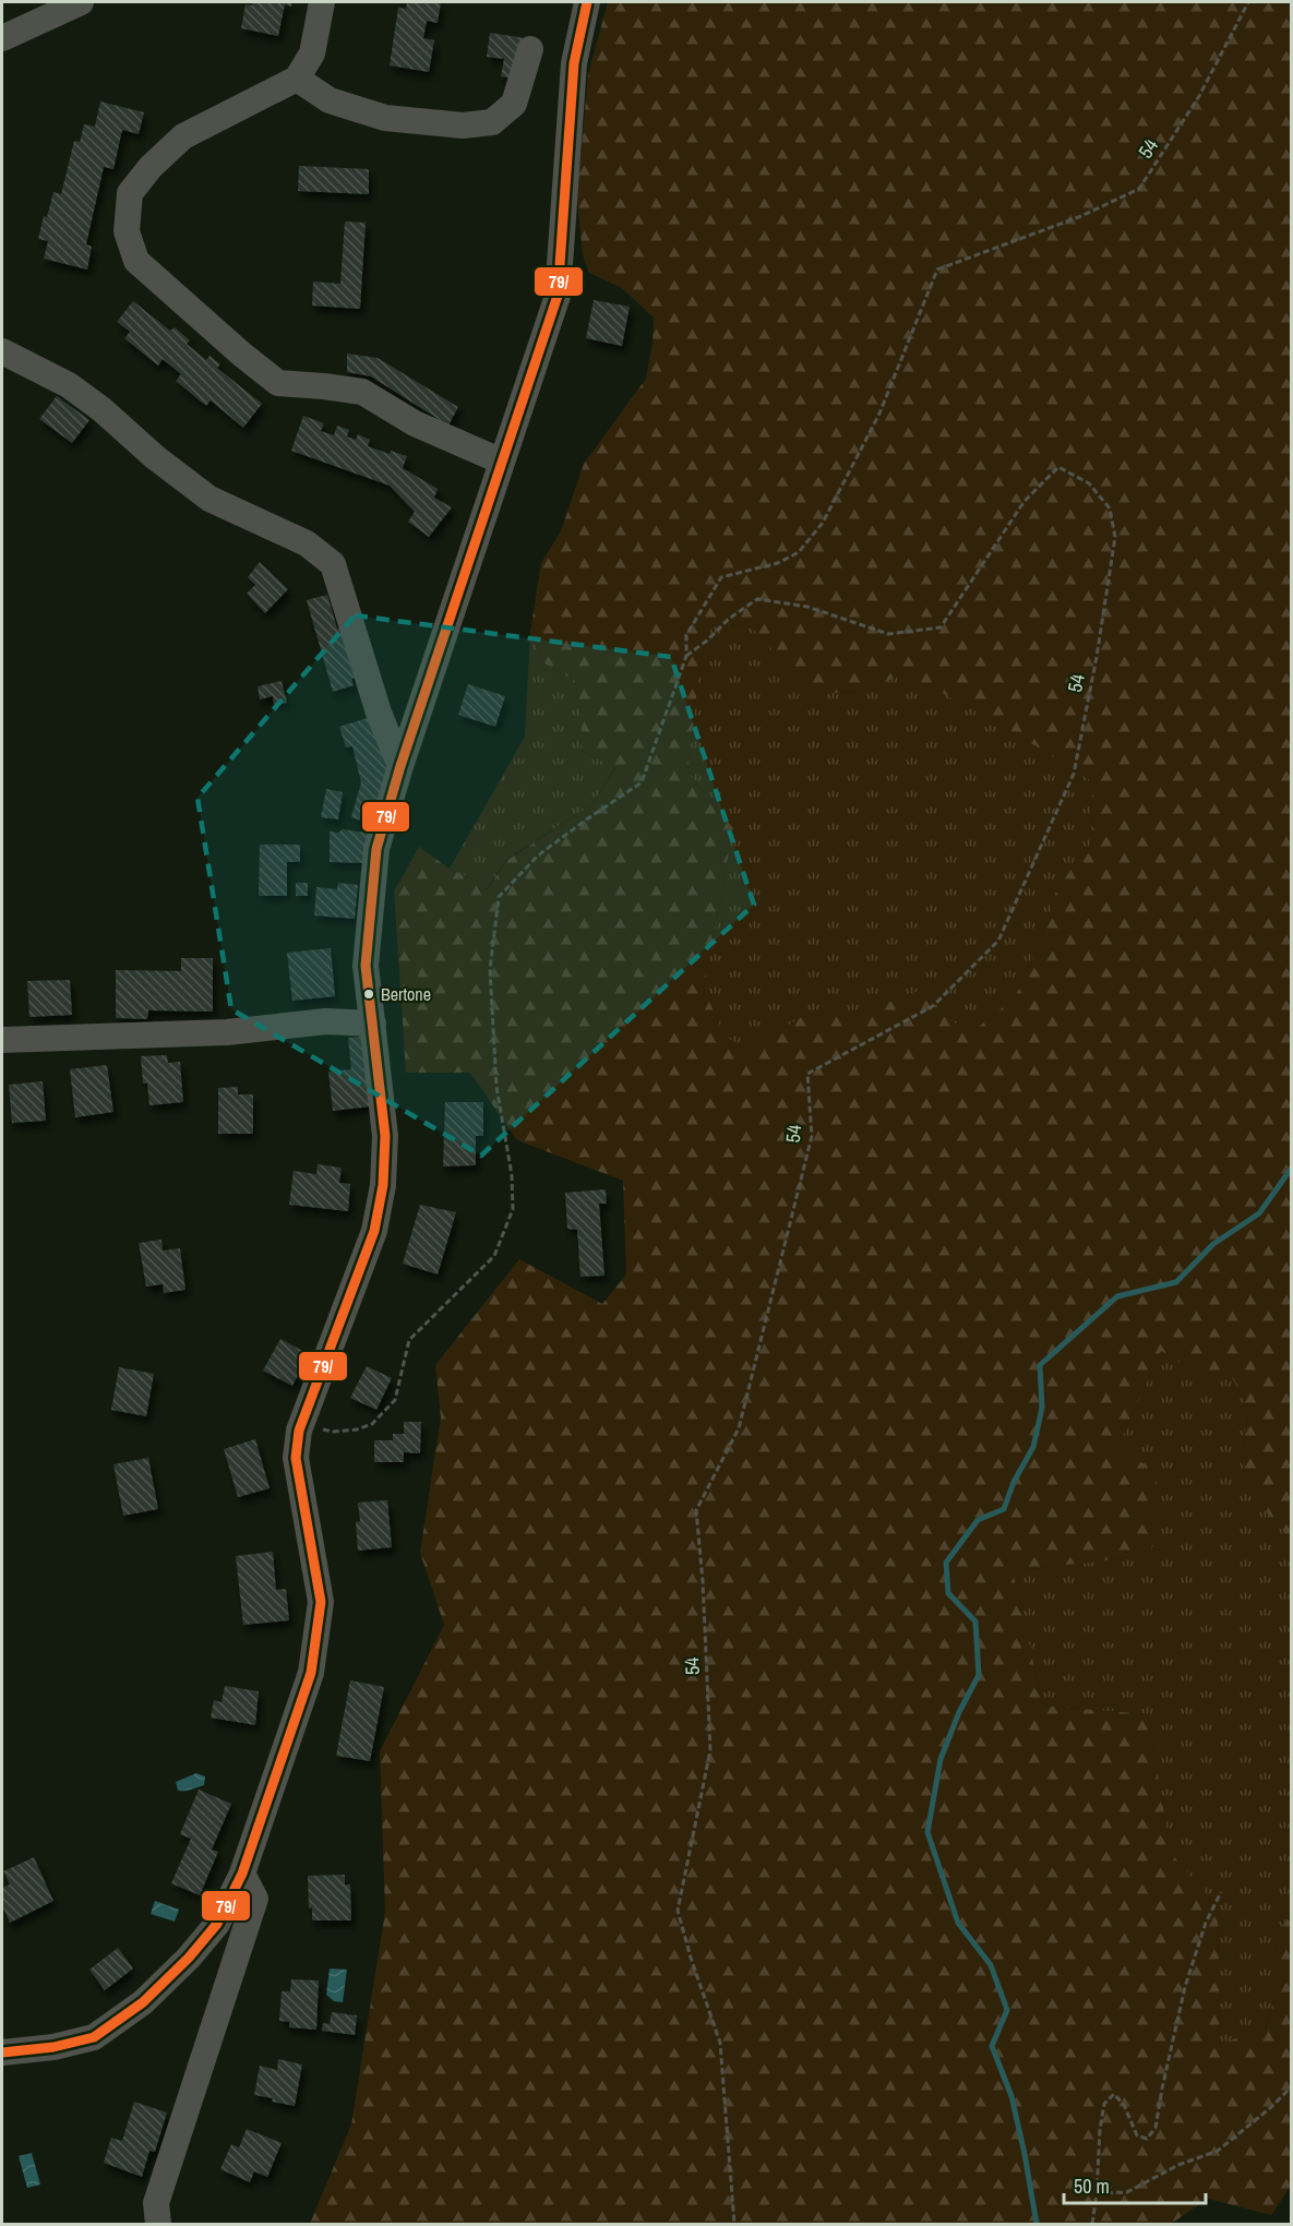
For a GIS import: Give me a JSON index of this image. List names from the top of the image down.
{
  "streets": {
    "path": ["54"]
  },
  "places": ["Bertone"],
  "lines": ["transit line 79/"],
  "scale_bar": "50 m"
}
